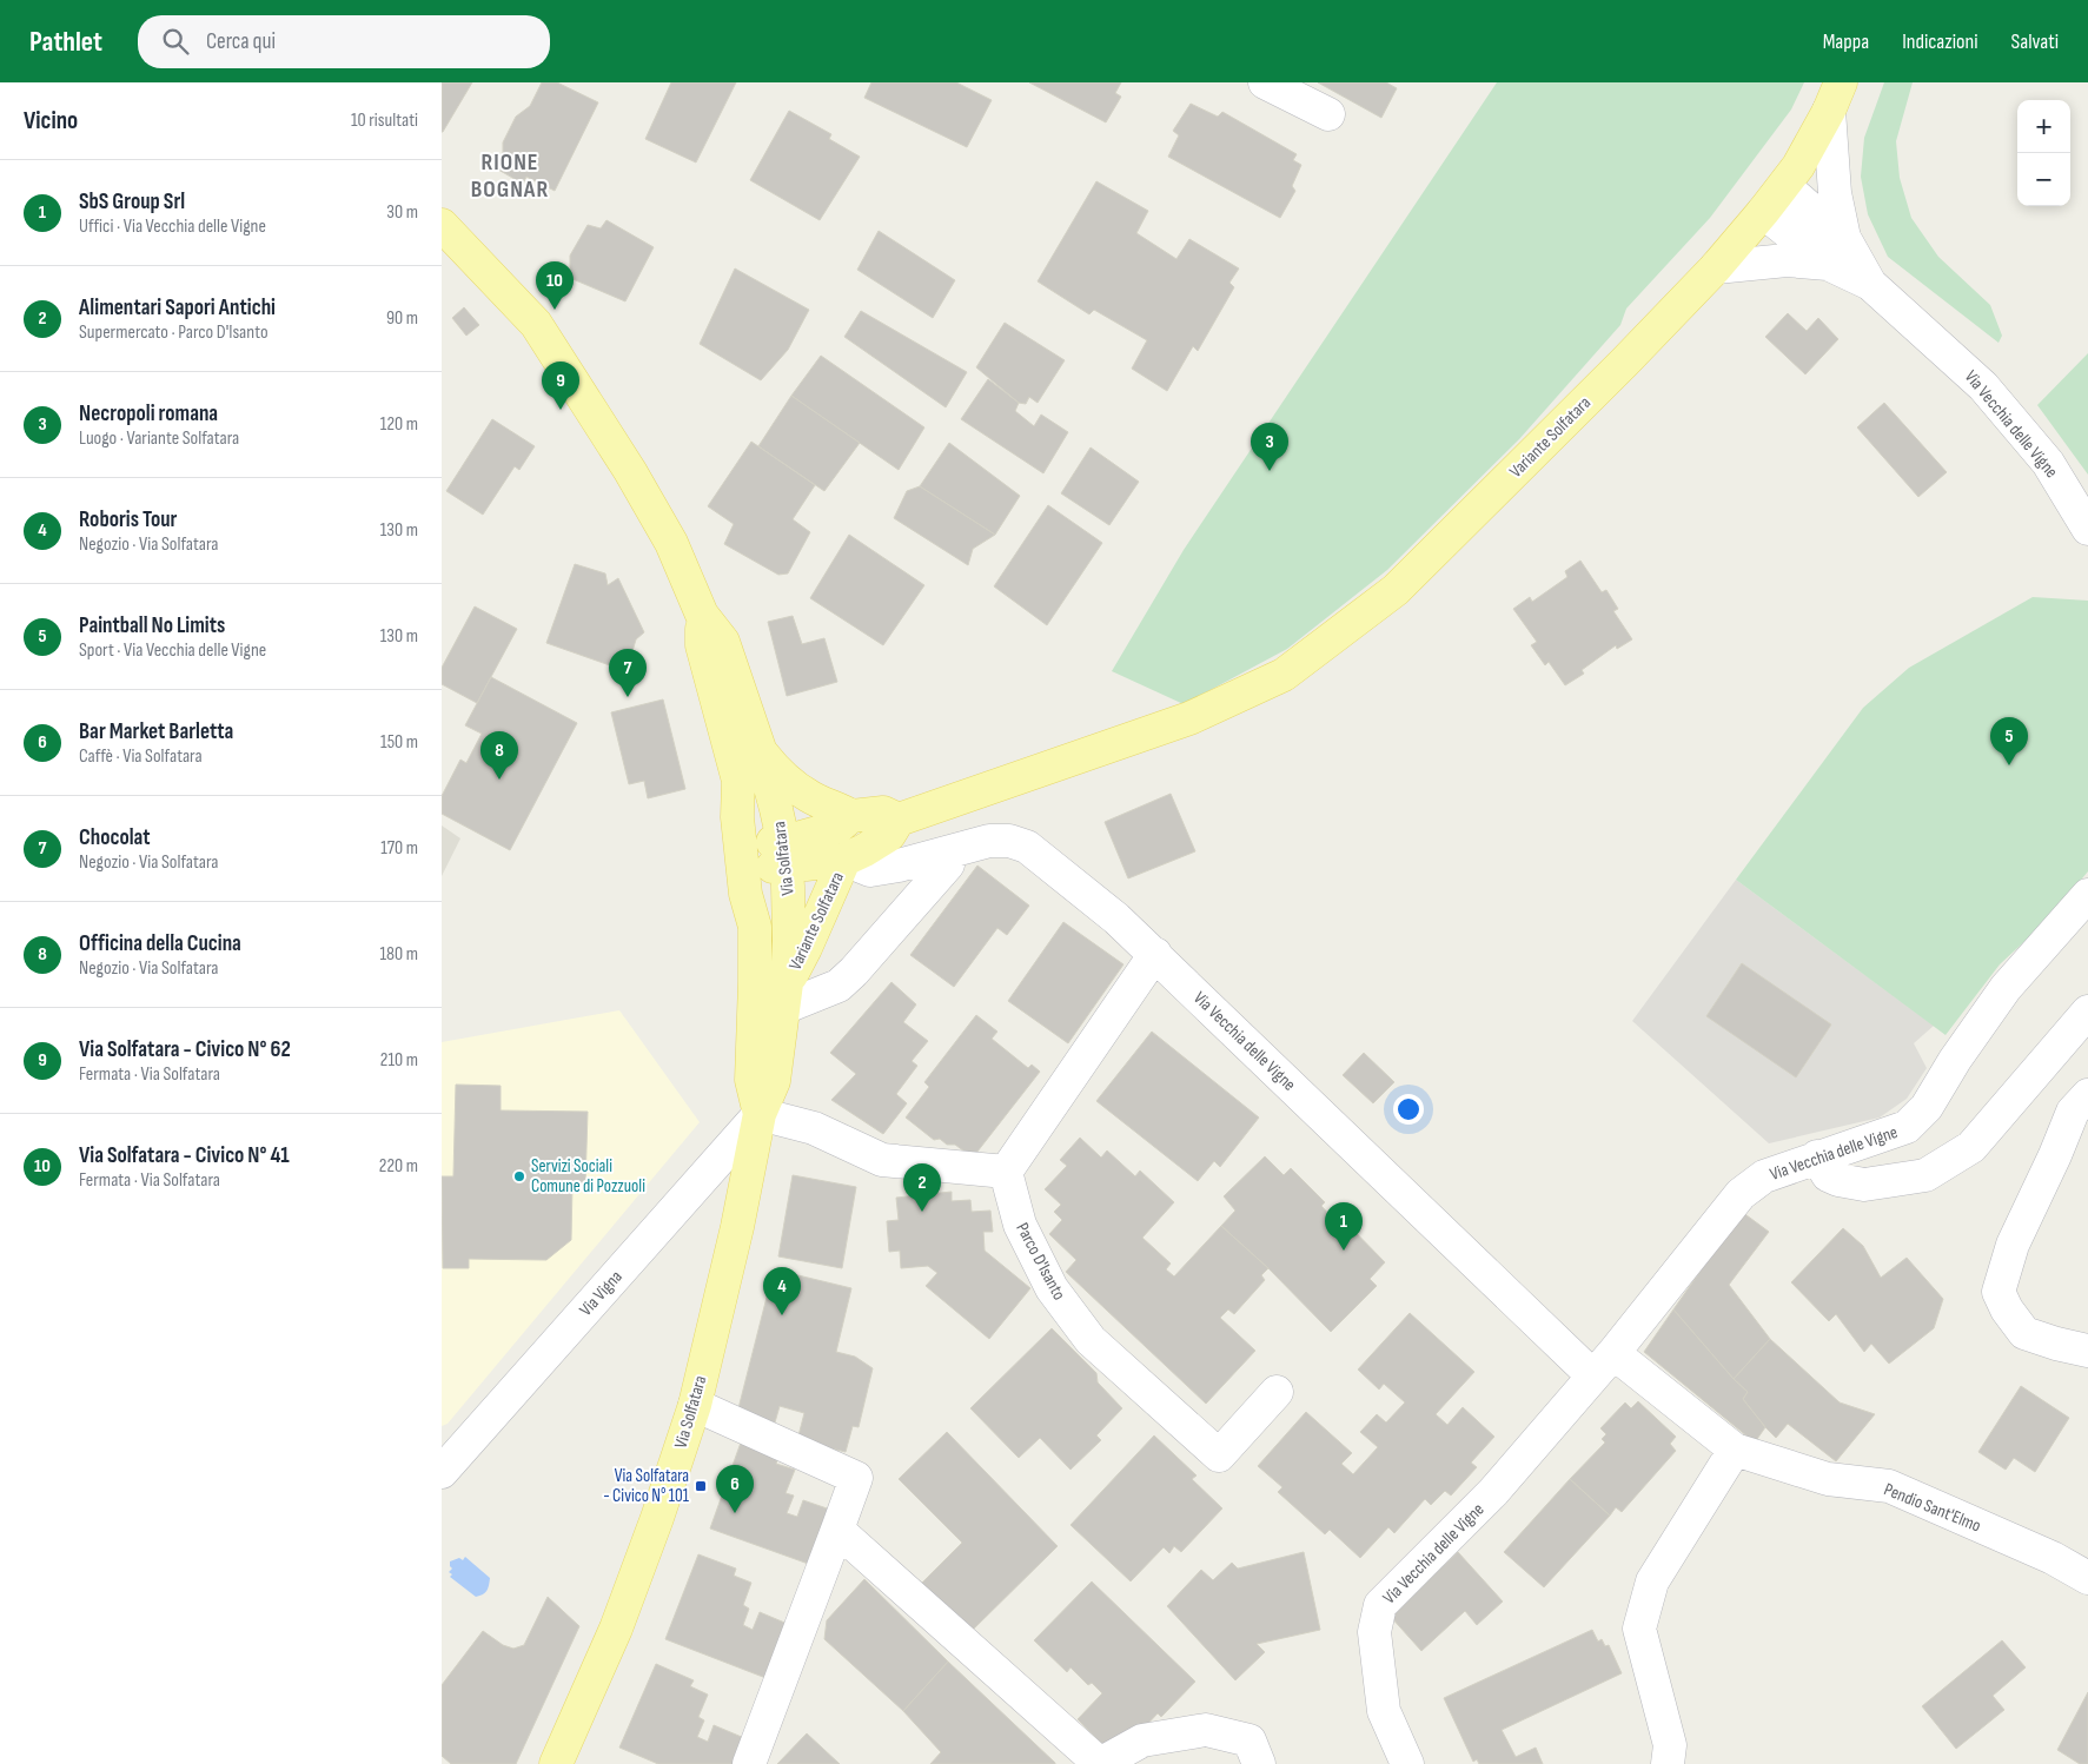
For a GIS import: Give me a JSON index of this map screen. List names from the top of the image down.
{
  "streets": {
    "main road": ["Variante Solfatara", "Via Solfatara"],
    "street": [
      "Via Vecchia delle Vigne",
      "Parco D'Isanto",
      "Via Vigna",
      "Pendio Sant'Elmo"
    ]
  },
  "crossings": [
    ["Via Vecchia delle Vigne", "Variante Solfatara"],
    ["Via Vecchia delle Vigne", "Pendio Sant'Elmo"],
    ["Variante Solfatara", "Via Solfatara"],
    ["Via Solfatara", "Via Vigna"]
  ],
  "districts": ["RIONE BOGNAR"],
  "places": {
    "other": ["Servizi Sociali Comune di Pozzuoli"],
    "transit": ["Via Solfatara - Civico N° 101"]
  },
  "page": {
    "header": "Pathlet",
    "search": "Cerca qui",
    "nav": ["Mappa", "Indicazioni", "Salvati"],
    "heading": ["Vicino", "10 risultati"],
    "map_buttons": ["+", "−"],
    "list": [
      {
        "mark": "1",
        "name": "SbS Group Srl",
        "note": "Uffici · Via Vecchia delle Vigne",
        "value": "30 m"
      },
      {
        "mark": "2",
        "name": "Alimentari Sapori Antichi",
        "note": "Supermercato · Parco D'Isanto",
        "value": "90 m"
      },
      {
        "mark": "3",
        "name": "Necropoli romana",
        "note": "Luogo · Variante Solfatara",
        "value": "120 m"
      },
      {
        "mark": "4",
        "name": "Roboris Tour",
        "note": "Negozio · Via Solfatara",
        "value": "130 m"
      },
      {
        "mark": "5",
        "name": "Paintball No Limits",
        "note": "Sport · Via Vecchia delle Vigne",
        "value": "130 m"
      },
      {
        "mark": "6",
        "name": "Bar Market Barletta",
        "note": "Caffè · Via Solfatara",
        "value": "150 m"
      },
      {
        "mark": "7",
        "name": "Chocolat",
        "note": "Negozio · Via Solfatara",
        "value": "170 m"
      },
      {
        "mark": "8",
        "name": "Officina della Cucina",
        "note": "Negozio · Via Solfatara",
        "value": "180 m"
      },
      {
        "mark": "9",
        "name": "Via Solfatara - Civico N° 62",
        "note": "Fermata · Via Solfatara",
        "value": "210 m"
      },
      {
        "mark": "10",
        "name": "Via Solfatara - Civico N° 41",
        "note": "Fermata · Via Solfatara",
        "value": "220 m"
      }
    ],
    "pins": [
      "10",
      "9",
      "3",
      "7",
      "5",
      "8",
      "2",
      "1",
      "4",
      "6"
    ]
  }
}
